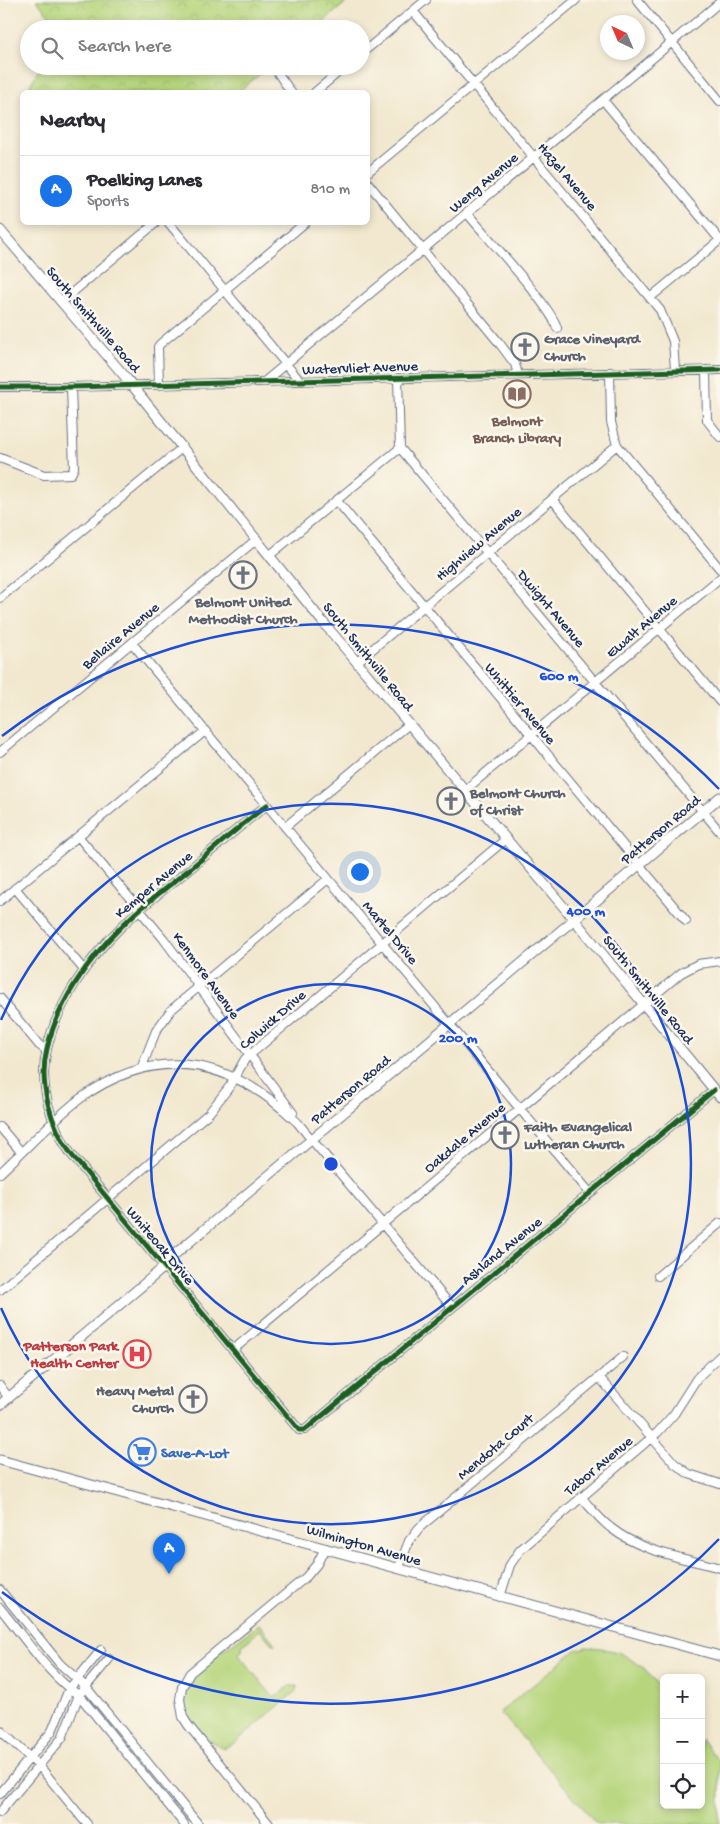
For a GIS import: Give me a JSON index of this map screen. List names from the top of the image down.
{
  "streets": {
    "main road": ["South Smithville Road", "Patterson Road", "Wilmington Avenue"],
    "street": [
      "Hazel Avenue",
      "Weng Avenue",
      "Watervliet Avenue",
      "Highview Avenue",
      "Dwight Avenue",
      "Ewalt Avenue",
      "Bellaire Avenue",
      "Whittier Avenue",
      "Kemper Avenue",
      "Martel Drive",
      "Kenmore Avenue",
      "Colwick Drive",
      "Oakdale Avenue",
      "Whiteoak Drive",
      "Ashland Avenue",
      "Mendota Court",
      "Tabor Avenue"
    ]
  },
  "crossings": [
    ["Hazel Avenue", "Weng Avenue"],
    ["Hazel Avenue", "Watervliet Avenue"],
    ["Weng Avenue", "Watervliet Avenue"],
    ["South Smithville Road", "Watervliet Avenue"],
    ["South Smithville Road", "Highview Avenue"],
    ["South Smithville Road", "Ewalt Avenue"],
    ["South Smithville Road", "Bellaire Avenue"],
    ["South Smithville Road", "Patterson Road"],
    ["South Smithville Road", "Colwick Drive"],
    ["South Smithville Road", "Oakdale Avenue"],
    ["South Smithville Road", "Ashland Avenue"],
    ["Highview Avenue", "Dwight Avenue"],
    ["Highview Avenue", "Whittier Avenue"],
    ["Dwight Avenue", "Ewalt Avenue"],
    ["Dwight Avenue", "Patterson Road"],
    ["Ewalt Avenue", "Whittier Avenue"],
    ["Bellaire Avenue", "Martel Drive"],
    ["Whittier Avenue", "Patterson Road"],
    ["Patterson Road", "Martel Drive"],
    ["Patterson Road", "Kenmore Avenue"],
    ["Patterson Road", "Whiteoak Drive"],
    ["Kemper Avenue", "Martel Drive"],
    ["Kemper Avenue", "Kenmore Avenue"],
    ["Kemper Avenue", "Whiteoak Drive"],
    ["Martel Drive", "Colwick Drive"],
    ["Martel Drive", "Oakdale Avenue"],
    ["Martel Drive", "Ashland Avenue"],
    ["Kenmore Avenue", "Colwick Drive"],
    ["Kenmore Avenue", "Oakdale Avenue"],
    ["Kenmore Avenue", "Whiteoak Drive"],
    ["Kenmore Avenue", "Ashland Avenue"],
    ["Colwick Drive", "Whiteoak Drive"],
    ["Oakdale Avenue", "Whiteoak Drive"],
    ["Whiteoak Drive", "Ashland Avenue"],
    ["Mendota Court", "Wilmington Avenue"],
    ["Tabor Avenue", "Wilmington Avenue"]
  ],
  "places": {
    "church": [
      "Grace Vineyard Church",
      "Belmont United Methodist Church",
      "Belmont Church of Christ",
      "Faith Evangelical Lutheran Church",
      "Heavy Metal Church"
    ],
    "library": ["Belmont Branch Library"],
    "hospital": ["Patterson Park Health Center"],
    "supermarket": ["Save-A-Lot"]
  },
  "north": "top left",
  "page": {
    "search": "Search here",
    "heading": "Nearby",
    "list": [
      {
        "mark": "A",
        "name": "Poelking Lanes",
        "note": "Sports",
        "value": "810 m"
      }
    ],
    "pins": "A",
    "map_buttons": ["+", "−"]
  },
  "rings": ["600 m", "400 m", "200 m"]
}
